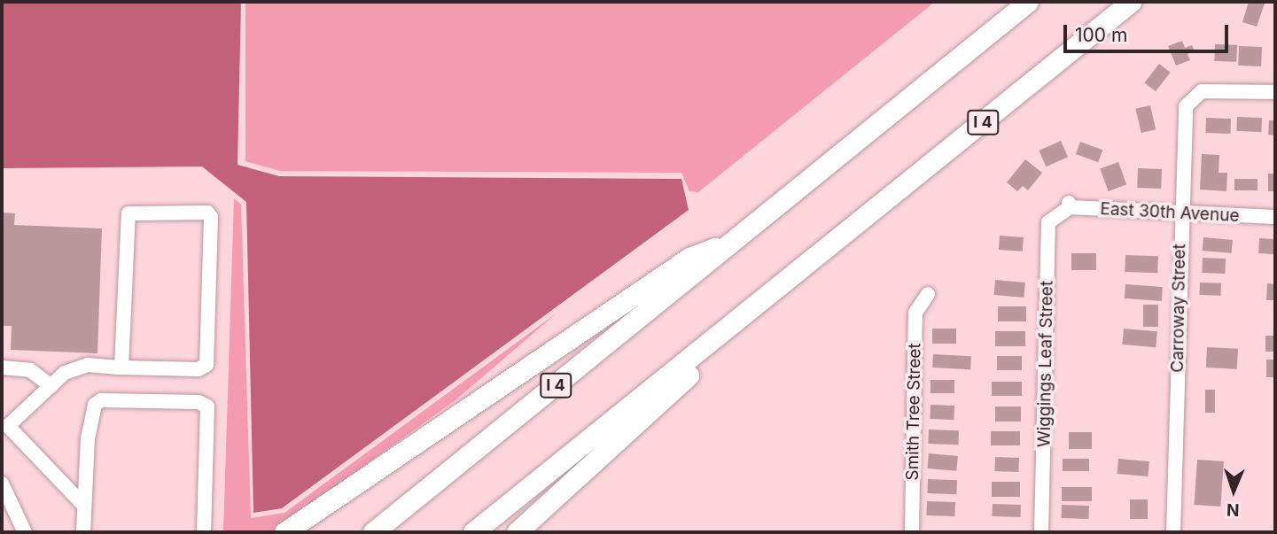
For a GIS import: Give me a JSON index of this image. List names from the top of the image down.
{
  "streets": {
    "highway": ["I 4"],
    "street": [
      "East 30th Avenue",
      "Carroway Street",
      "Wiggings Leaf Street",
      "Smith Tree Street"
    ]
  },
  "crossings": [
    ["East 30th Avenue", "Carroway Street"],
    ["East 30th Avenue", "Wiggings Leaf Street"]
  ],
  "scale_bar": "100 m",
  "north": "bottom"
}
